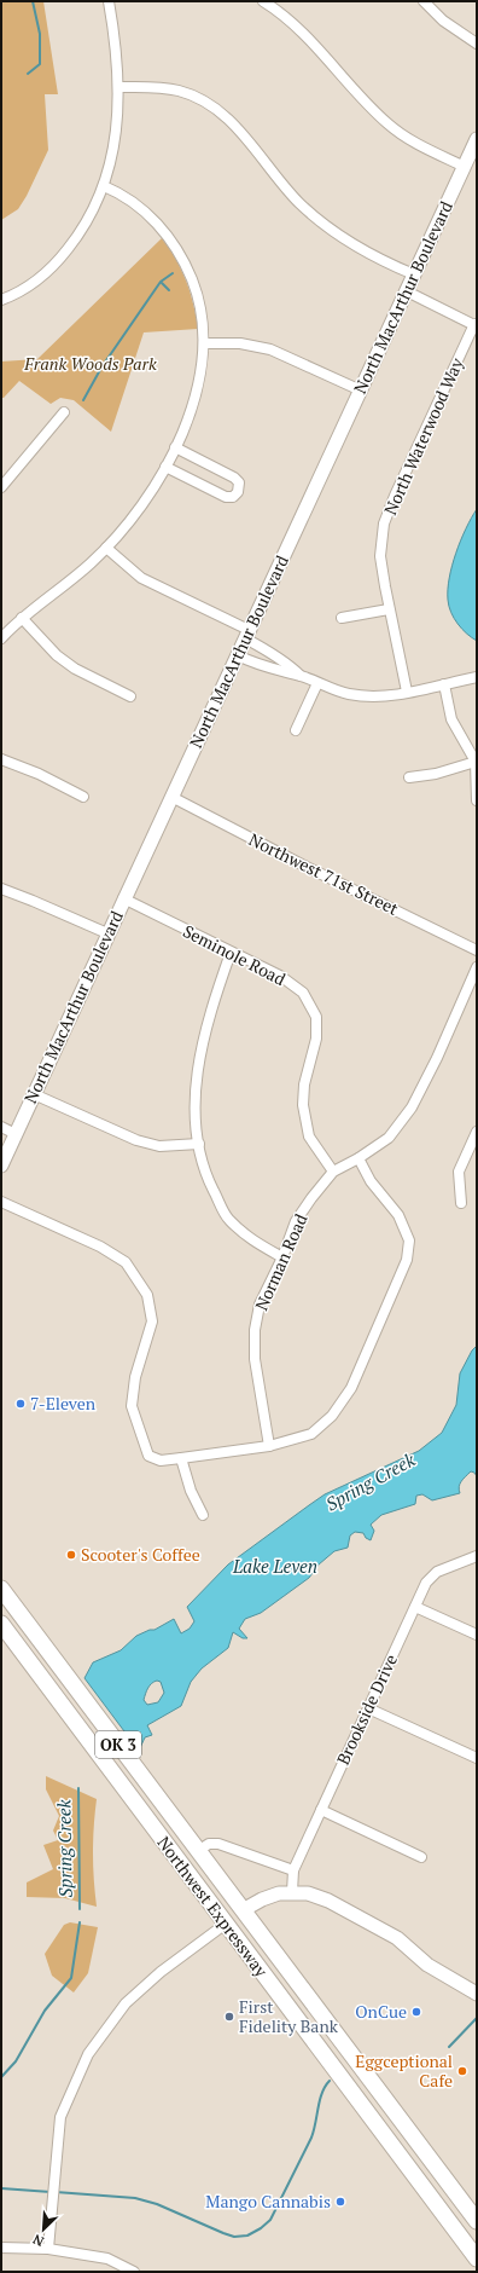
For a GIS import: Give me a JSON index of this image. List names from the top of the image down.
{
  "streets": {
    "highway": ["OK 3", "Northwest Expressway"],
    "main road": ["North MacArthur Boulevard"],
    "street": [
      "North Waterwood Way",
      "Northwest 71st Street",
      "Seminole Road",
      "Norman Road",
      "Brookside Drive"
    ]
  },
  "crossings": [
    ["North MacArthur Boulevard", "Northwest 71st Street"],
    ["North MacArthur Boulevard", "Seminole Road"],
    ["Seminole Road", "Norman Road"]
  ],
  "water": ["Spring Creek", "Lake Leven"],
  "parks": ["Frank Woods Park"],
  "places": [
    "7-Eleven",
    "Scooter's Coffee",
    "OnCue",
    "First Fidelity Bank",
    "Eggceptional Cafe",
    "Mango Cannabis"
  ],
  "north": "bottom left"
}
